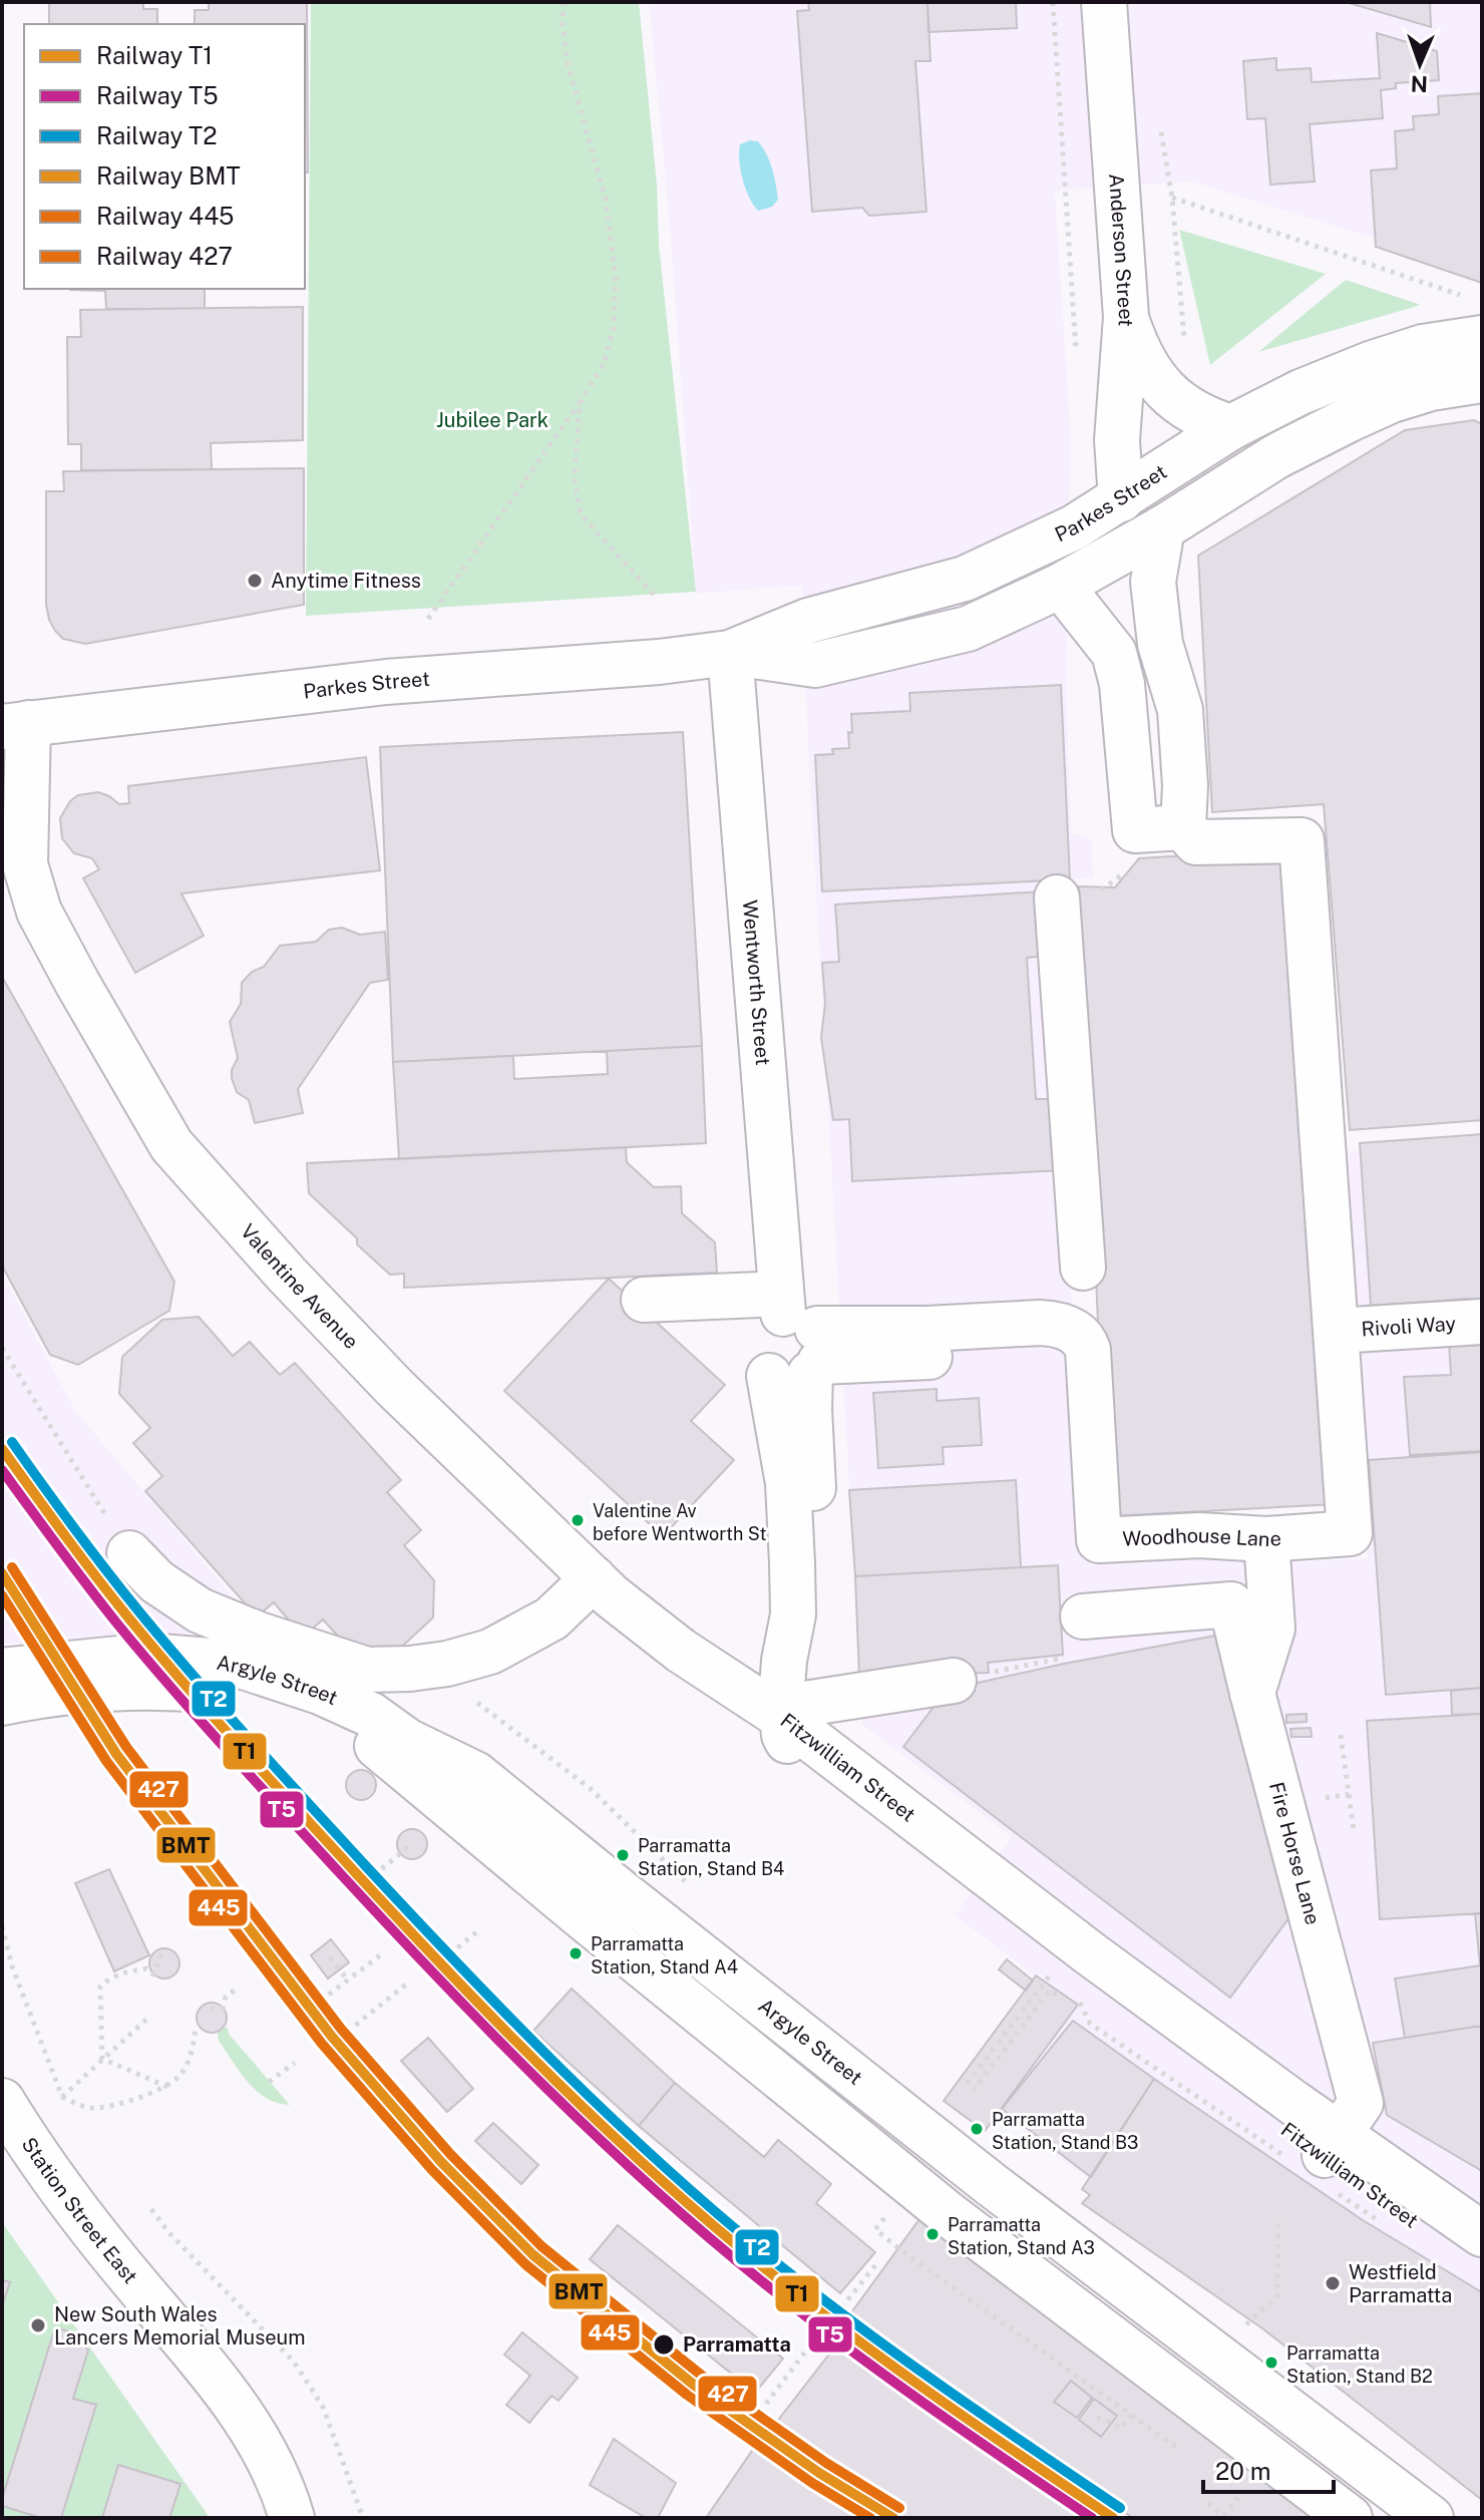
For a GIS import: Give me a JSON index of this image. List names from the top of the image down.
{
  "streets": {
    "street": [
      "Anderson Street",
      "Parkes Street",
      "Wentworth Street",
      "Valentine Avenue",
      "Rivoli Way",
      "Woodhouse Lane",
      "Argyle Street",
      "Fitzwilliam Street",
      "Fire Horse Lane",
      "Station Street East"
    ]
  },
  "crossings": [
    ["Anderson Street", "Parkes Street"],
    ["Parkes Street", "Wentworth Street"],
    ["Parkes Street", "Valentine Avenue"],
    ["Wentworth Street", "Valentine Avenue"],
    ["Wentworth Street", "Fitzwilliam Street"],
    ["Valentine Avenue", "Fitzwilliam Street"],
    ["Rivoli Way", "Woodhouse Lane"],
    ["Fitzwilliam Street", "Fire Horse Lane"]
  ],
  "parks": ["Jubilee Park"],
  "places": [
    "Anytime Fitness",
    "Valentine Av before Wentworth St",
    "Parramatta Station, Stand B4",
    "Parramatta Station, Stand A4",
    "Parramatta Station, Stand B3",
    "Parramatta Station, Stand A3",
    "Westfield Parramatta",
    "New South Wales Lancers Memorial Museum",
    "Parramatta",
    "Parramatta Station, Stand B2"
  ],
  "lines": [
    "rail line T2",
    "rail line T1",
    "rail line T5",
    "rail line 427",
    "rail line BMT",
    "rail line 445"
  ],
  "legend": [
    "Railway T1",
    "Railway T5",
    "Railway T2",
    "Railway BMT",
    "Railway 445",
    "Railway 427"
  ],
  "scale_bar": "20 m",
  "north": "bottom"
}
